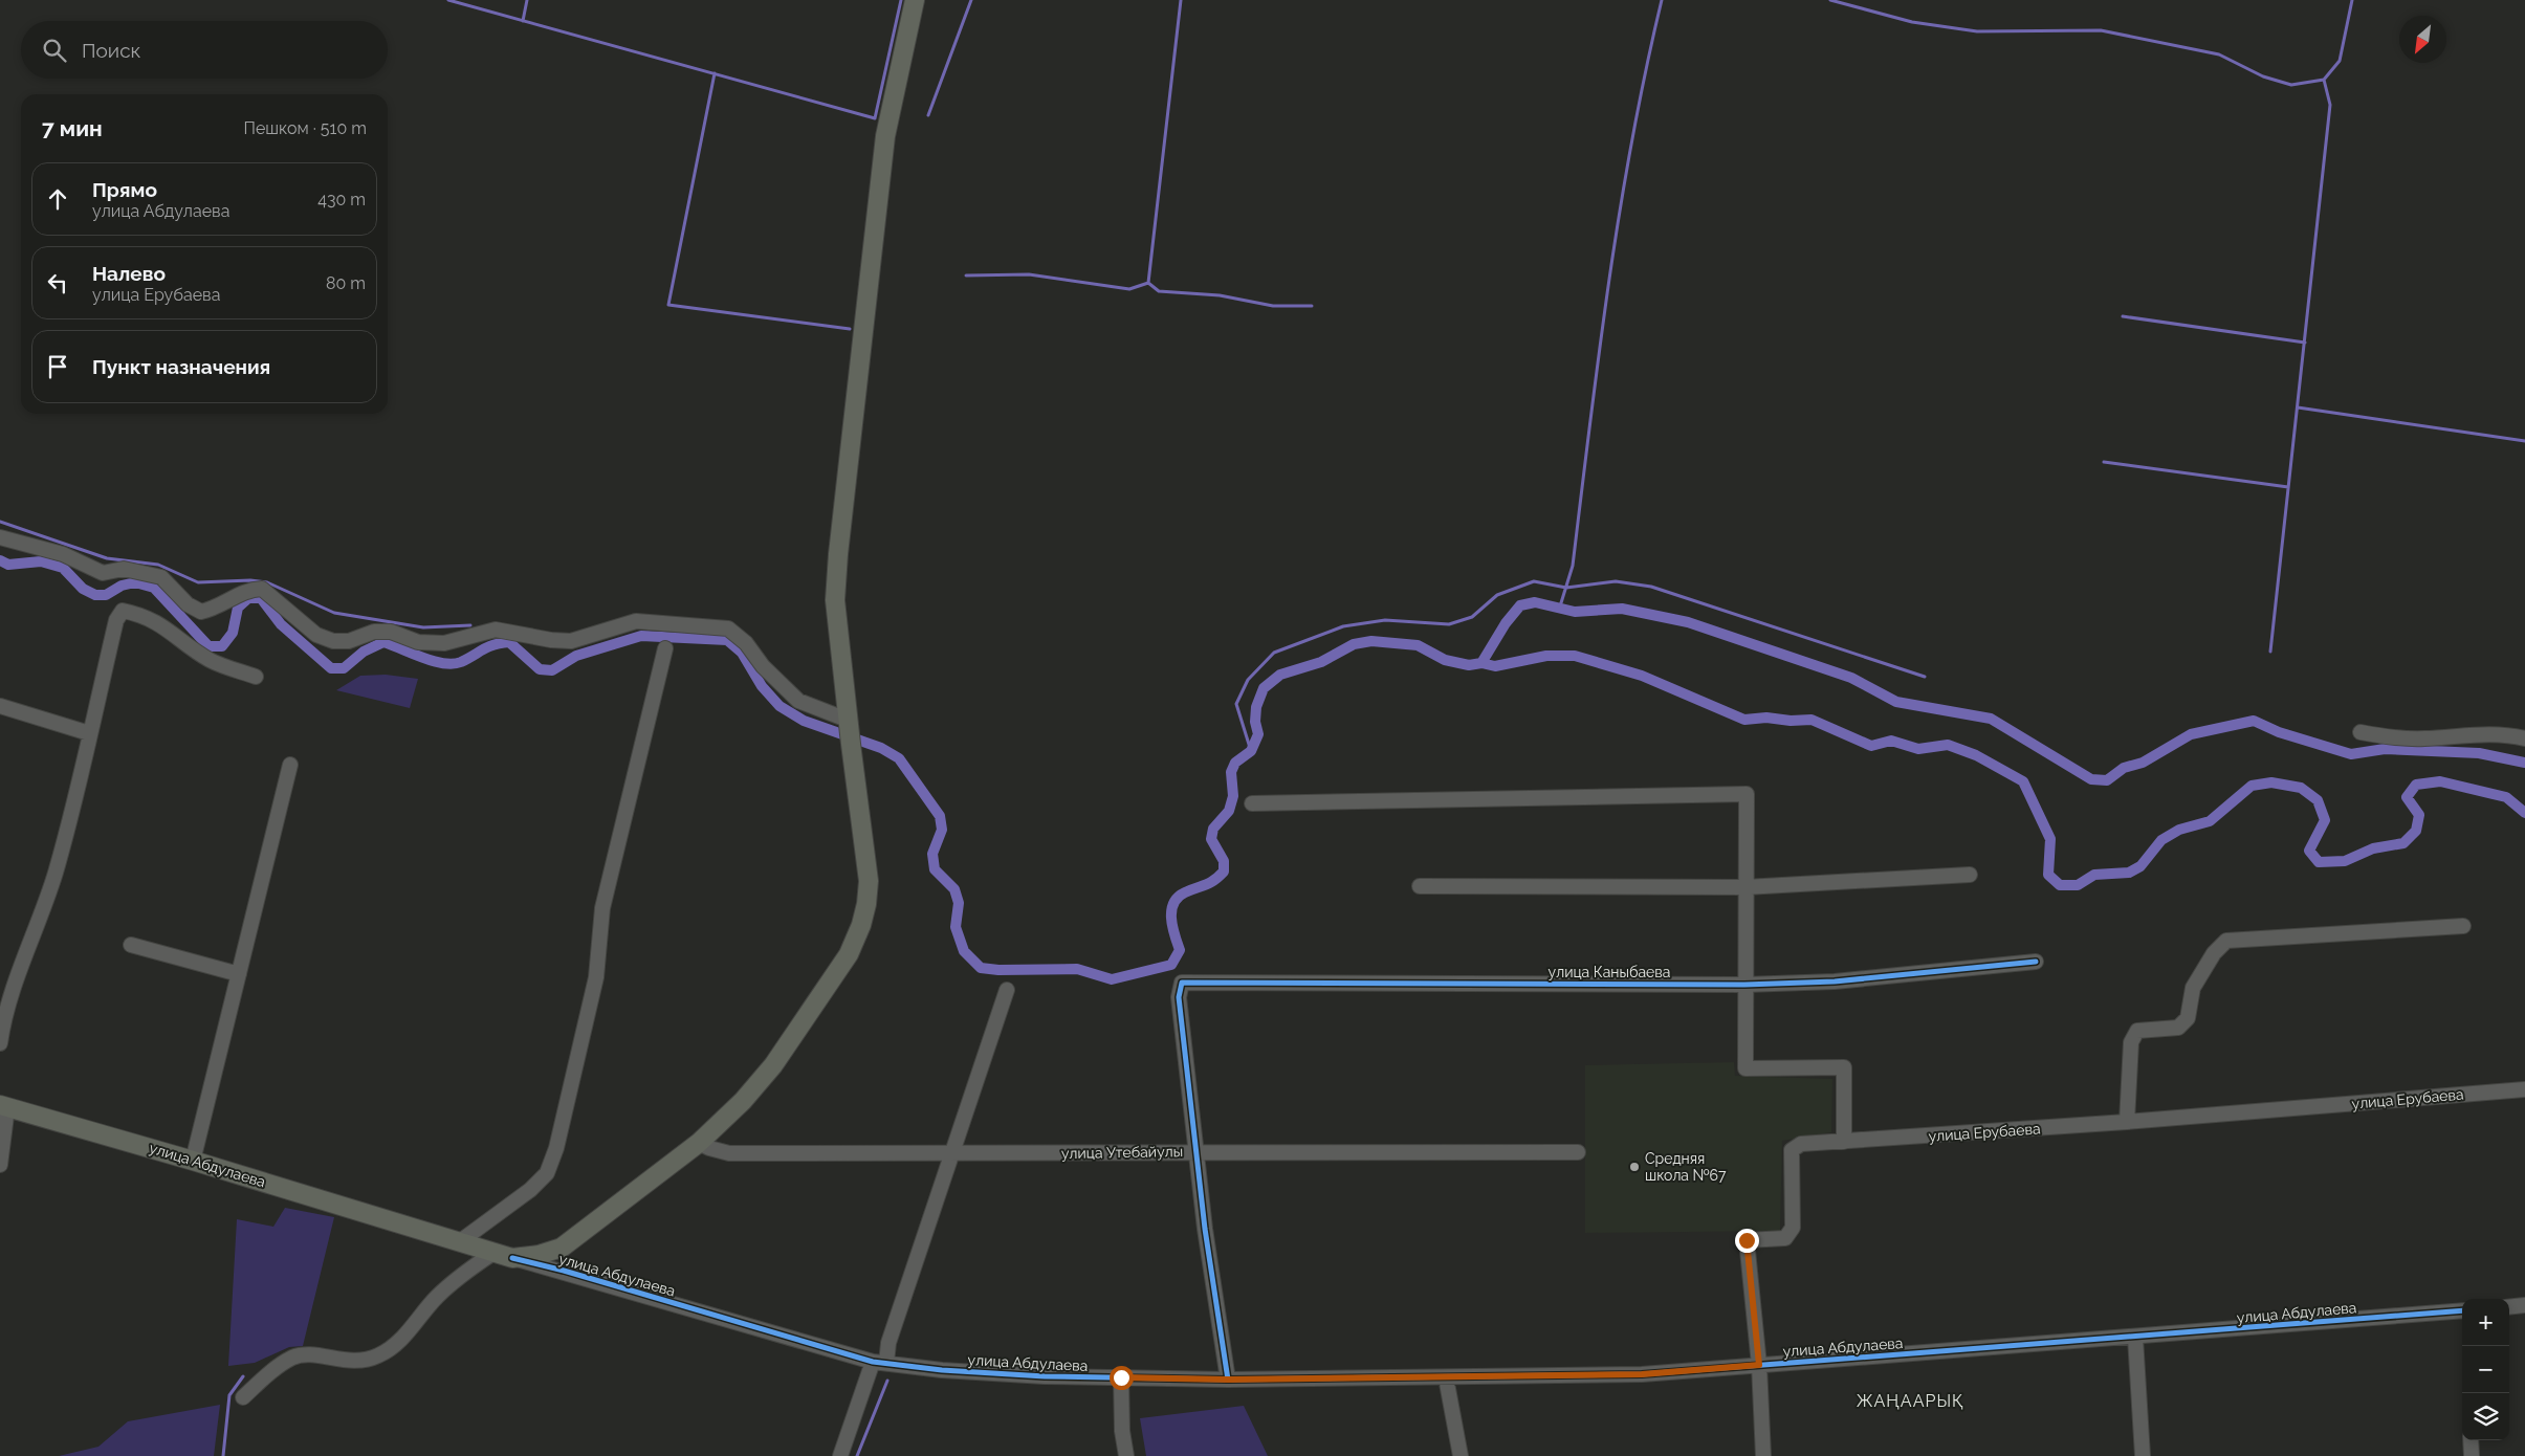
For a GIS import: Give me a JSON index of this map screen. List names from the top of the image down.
{
  "streets": {
    "main road": ["улица Абдулаева"],
    "street": ["улица Каныбаева", "улица Ерубаева", "улица Утебайулы"]
  },
  "crossings": [
    ["улица Каныбаева", "улица Утебайулы"],
    ["улица Ерубаева", "улица Абдулаева"]
  ],
  "districts": ["ЖАҢААРЫҚ"],
  "places": ["Средняя школа №67"],
  "north": "bottom left",
  "page": {
    "search": "Поиск",
    "heading": ["7 мин", "Пешком · 510 m"],
    "list": [
      ["Прямо", "улица Абдулаева", "430 m"],
      ["Налево", "улица Ерубаева", "80 m"],
      "Пункт назначения"
    ],
    "map_buttons": ["+", "−"]
  }
}
